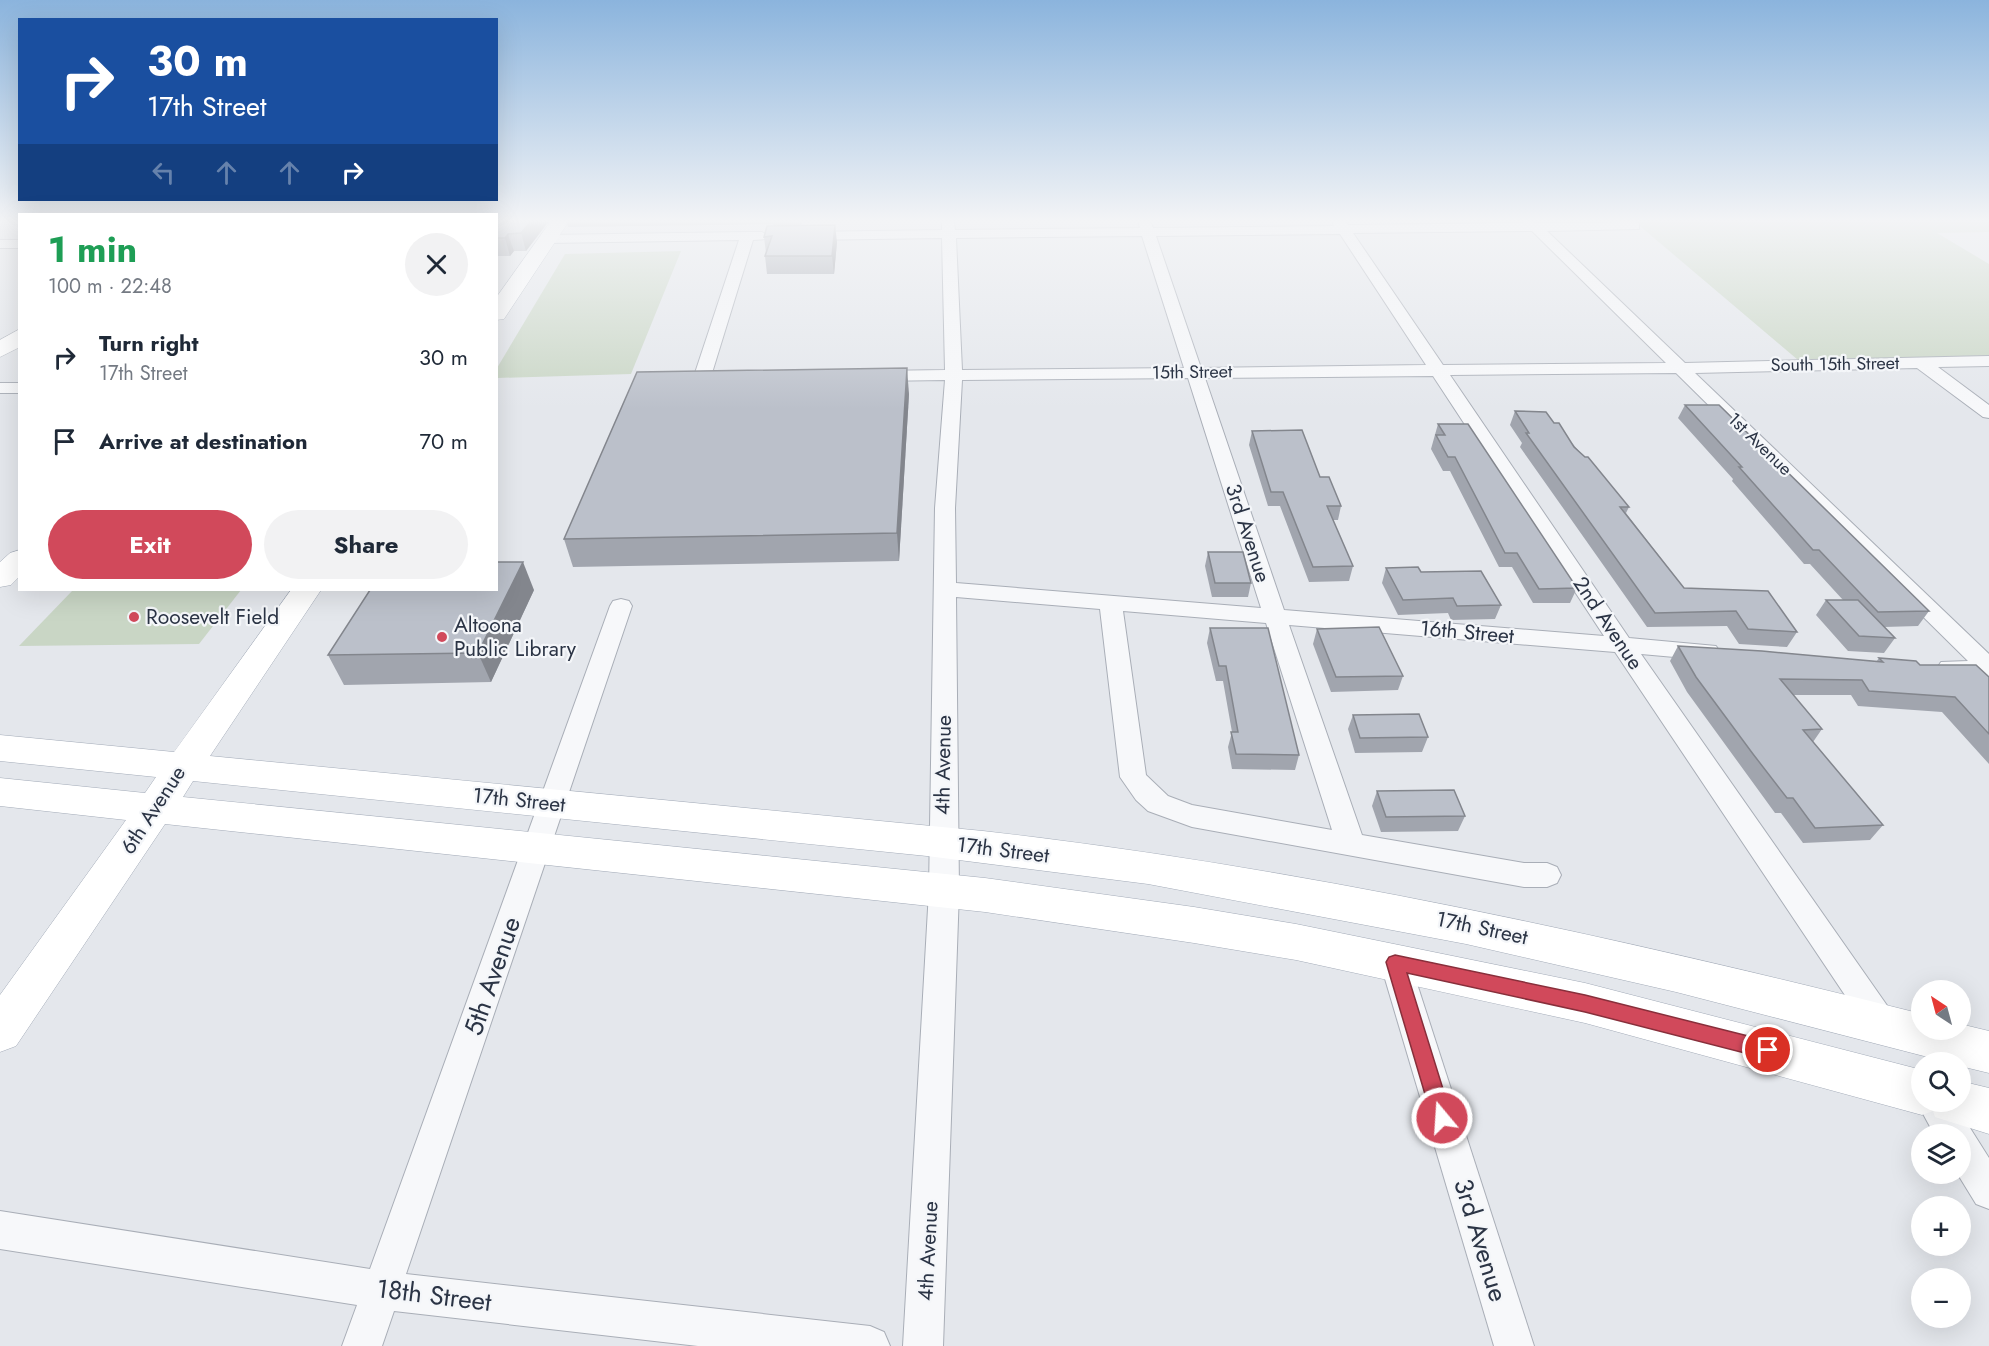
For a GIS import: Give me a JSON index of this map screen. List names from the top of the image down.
{
  "streets": {
    "main road": ["17th Street", "6th Avenue"],
    "street": [
      "South 15th Street",
      "15th Street",
      "1st Avenue",
      "3rd Avenue",
      "2nd Avenue",
      "16th Street",
      "4th Avenue",
      "5th Avenue",
      "18th Street"
    ]
  },
  "crossings": [
    ["South 15th Street", "15th Street"],
    ["South 15th Street", "1st Avenue"],
    ["15th Street", "1st Avenue"],
    ["15th Street", "3rd Avenue"],
    ["15th Street", "2nd Avenue"],
    ["15th Street", "4th Avenue"],
    ["3rd Avenue", "16th Street"],
    ["2nd Avenue", "16th Street"],
    ["2nd Avenue", "17th Street"],
    ["16th Street", "4th Avenue"],
    ["4th Avenue", "17th Street"],
    ["17th Street", "6th Avenue"],
    ["17th Street", "5th Avenue"],
    ["5th Avenue", "18th Street"]
  ],
  "places": ["Roosevelt Field", "Altoona Public Library"],
  "north": "top left",
  "page": {
    "turn": ["30 m", "17th Street"],
    "heading": ["1 min", "100 m · 22:48"],
    "list": [
      {
        "name": "Turn right",
        "note": "17th Street",
        "value": "30 m"
      },
      {
        "name": "Arrive at destination",
        "value": "70 m"
      }
    ],
    "buttons": ["Exit", "Share"],
    "map_buttons": ["+", "−"]
  }
}
